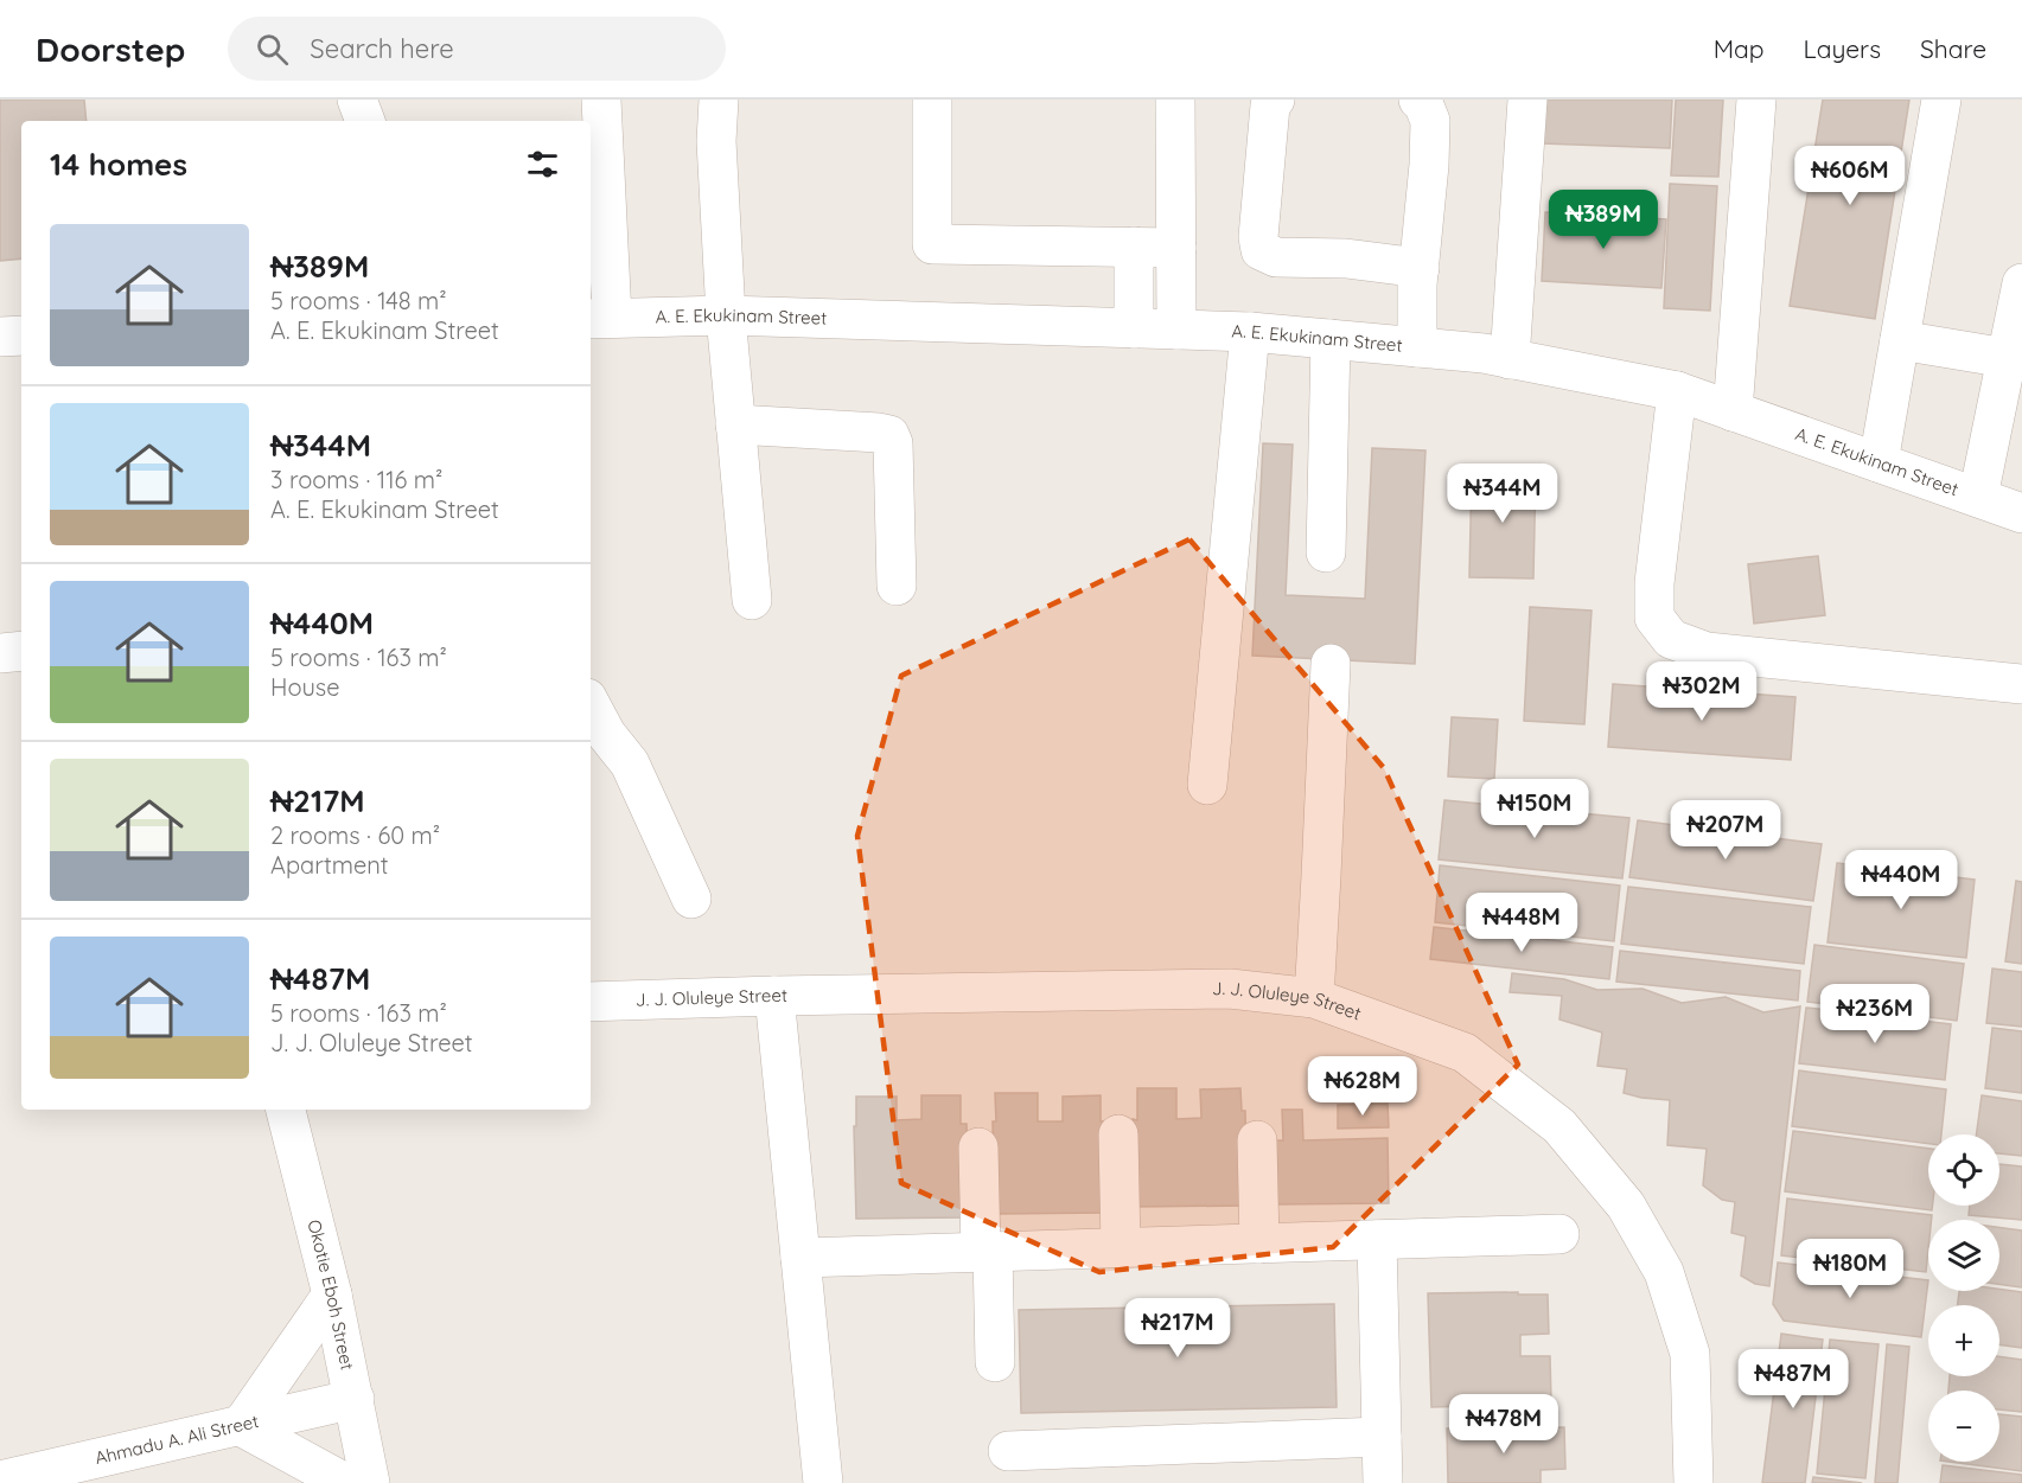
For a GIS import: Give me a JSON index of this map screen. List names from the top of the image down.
{
  "streets": {
    "street": [
      "A. E. Ekukinam Street",
      "J. J. Oluleye Street",
      "Okotie Eboh Street",
      "Ahmadu A. Ali Street"
    ]
  },
  "crossings": [
    ["Okotie Eboh Street", "Ahmadu A. Ali Street"]
  ],
  "page": {
    "header": "Doorstep",
    "search": "Search here",
    "nav": ["Map", "Layers", "Share"],
    "heading": "14 homes",
    "price": [
      "₦606M",
      "₦389M",
      "₦344M",
      "₦302M",
      "₦150M",
      "₦207M",
      "₦440M",
      "₦448M",
      "₦236M",
      "₦628M",
      "₦180M",
      "₦217M",
      "₦487M",
      "₦478M"
    ],
    "list": [
      {
        "name": "₦389M",
        "note": "5 rooms · 148 m² · A. E. Ekukinam Street"
      },
      {
        "name": "₦344M",
        "note": "3 rooms · 116 m² · A. E. Ekukinam Street"
      },
      {
        "name": "₦440M",
        "note": "5 rooms · 163 m² · House"
      },
      {
        "name": "₦217M",
        "note": "2 rooms · 60 m² · Apartment"
      },
      {
        "name": "₦487M",
        "note": "5 rooms · 163 m² · J. J. Oluleye Street"
      }
    ],
    "map_buttons": ["+", "−"]
  }
}
